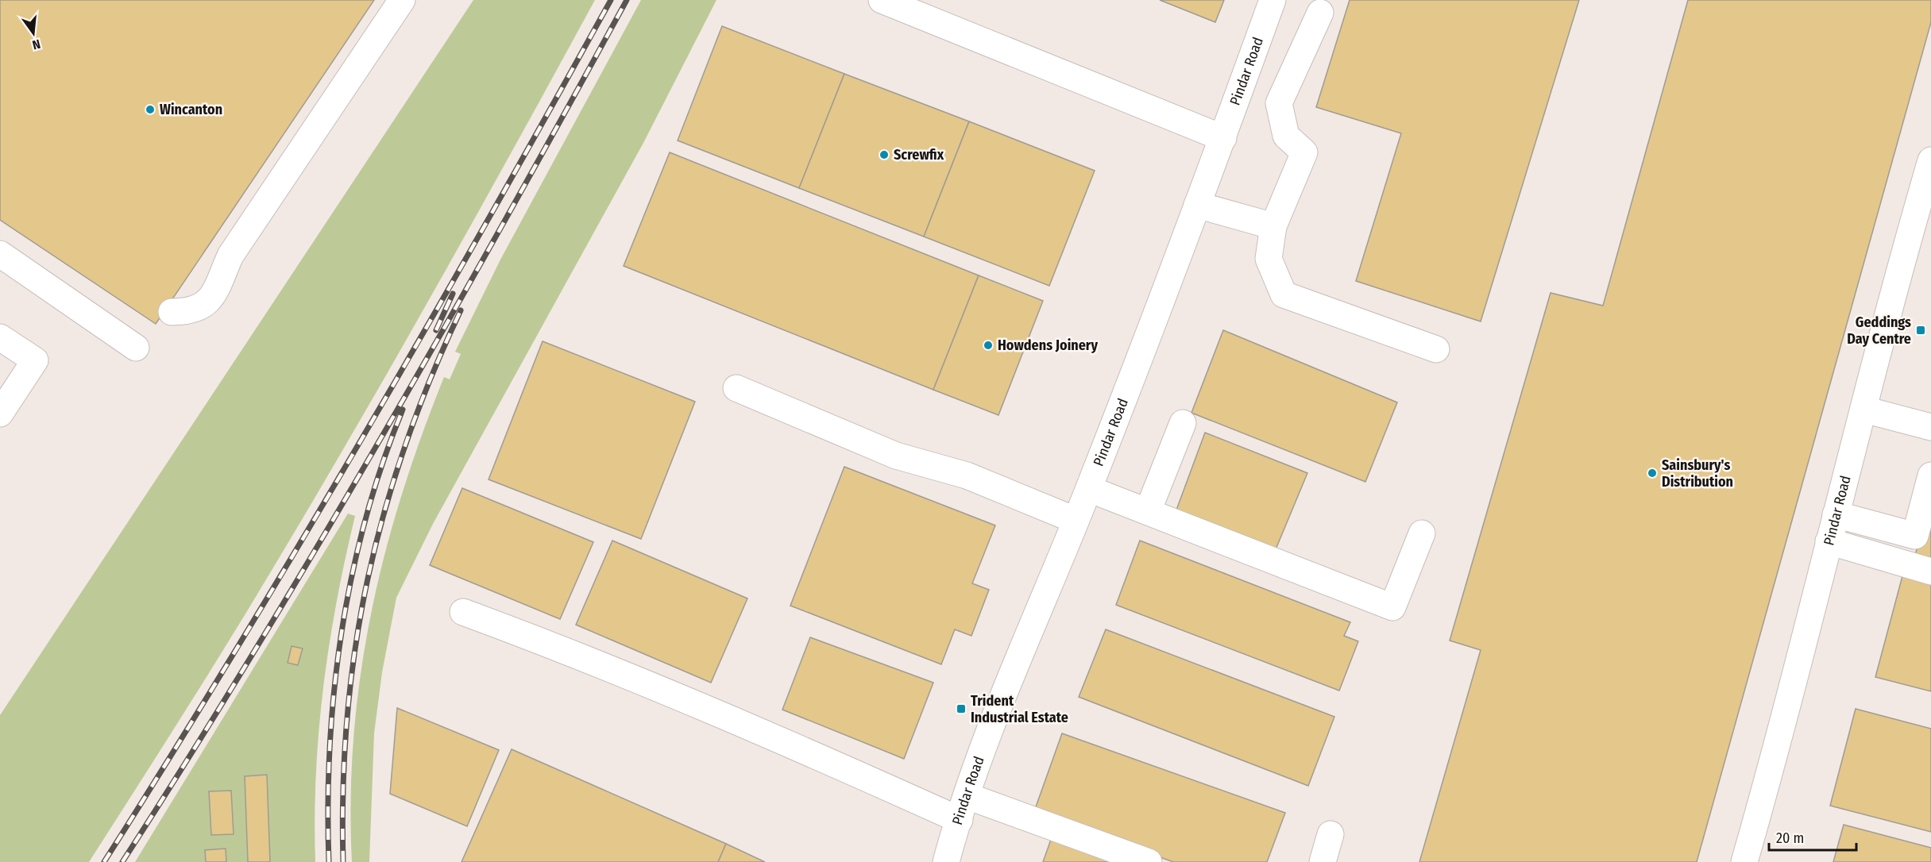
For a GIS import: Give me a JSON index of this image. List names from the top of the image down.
{
  "streets": {
    "street": ["Pindar Road"]
  },
  "places": {
    "other": [
      "Wincanton",
      "Screwfix",
      "Howdens Joinery",
      "Sainsbury's Distribution"
    ],
    "transit": ["Geddings Day Centre", "Trident Industrial Estate"]
  },
  "scale_bar": "20 m",
  "north": "bottom"
}
